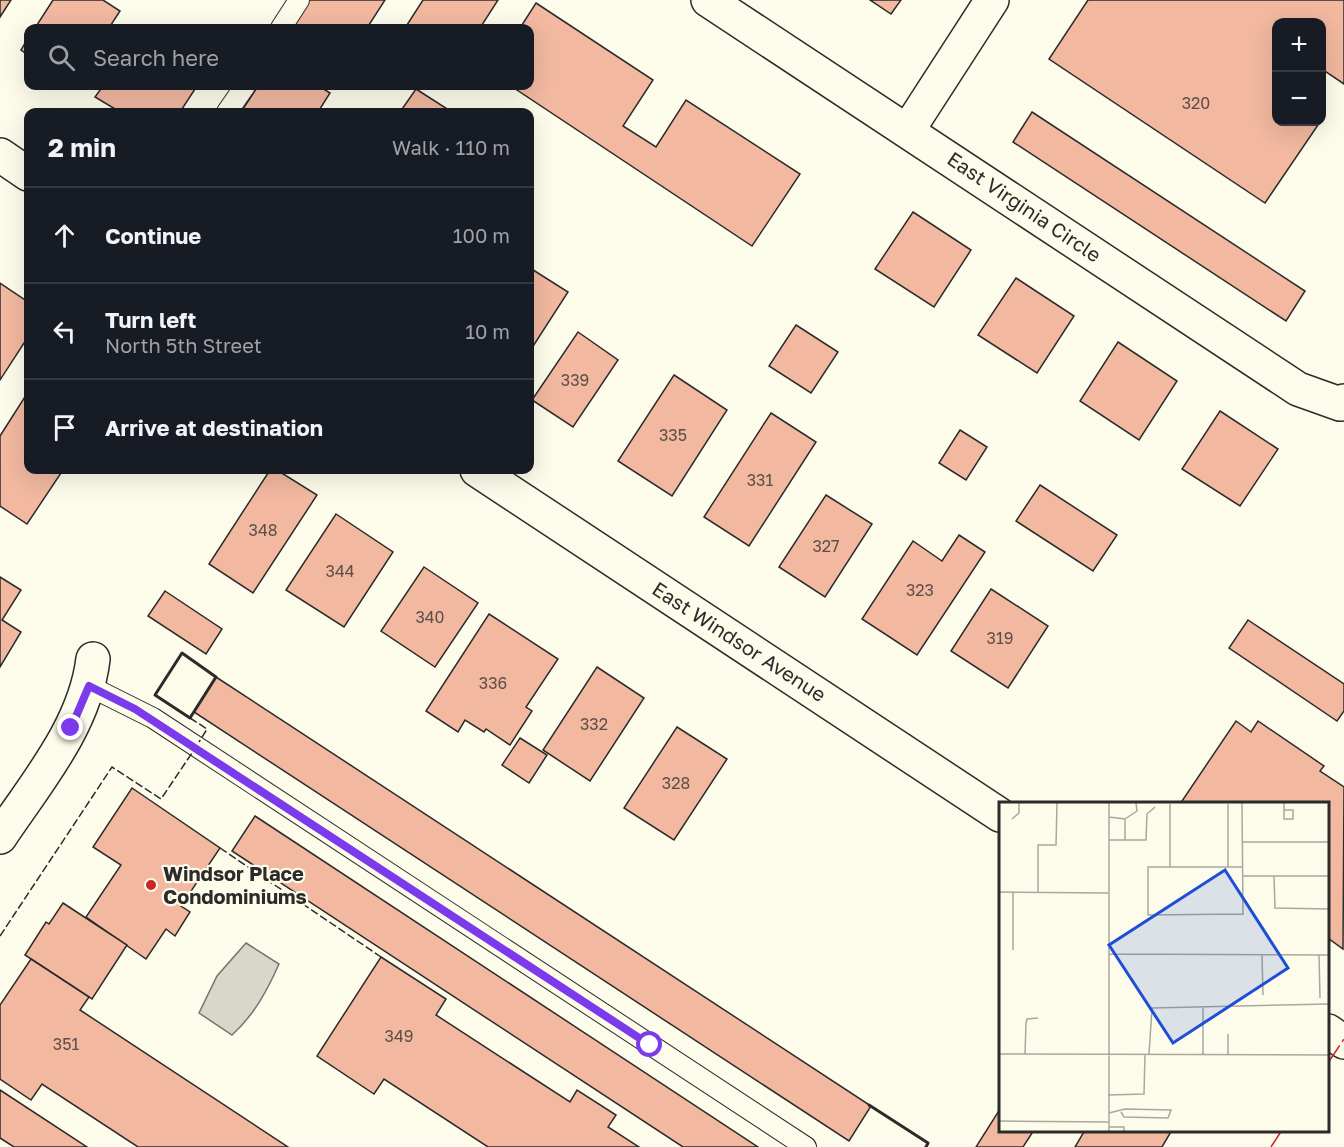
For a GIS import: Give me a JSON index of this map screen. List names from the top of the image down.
{
  "streets": {
    "street": ["East Virginia Circle", "East Windsor Avenue"]
  },
  "places": ["Windsor Place Condominiums"],
  "house_numbers": [
    "320",
    "339",
    "335",
    "331",
    "348",
    "327",
    "344",
    "323",
    "340",
    "319",
    "336",
    "332",
    "328",
    "349",
    "351"
  ],
  "page": {
    "map_buttons": ["+", "−"],
    "search": "Search here",
    "heading": ["2 min", "Walk · 110 m"],
    "list": [
      ["Continue", "100 m"],
      ["Turn left", "North 5th Street", "10 m"],
      "Arrive at destination"
    ]
  }
}
